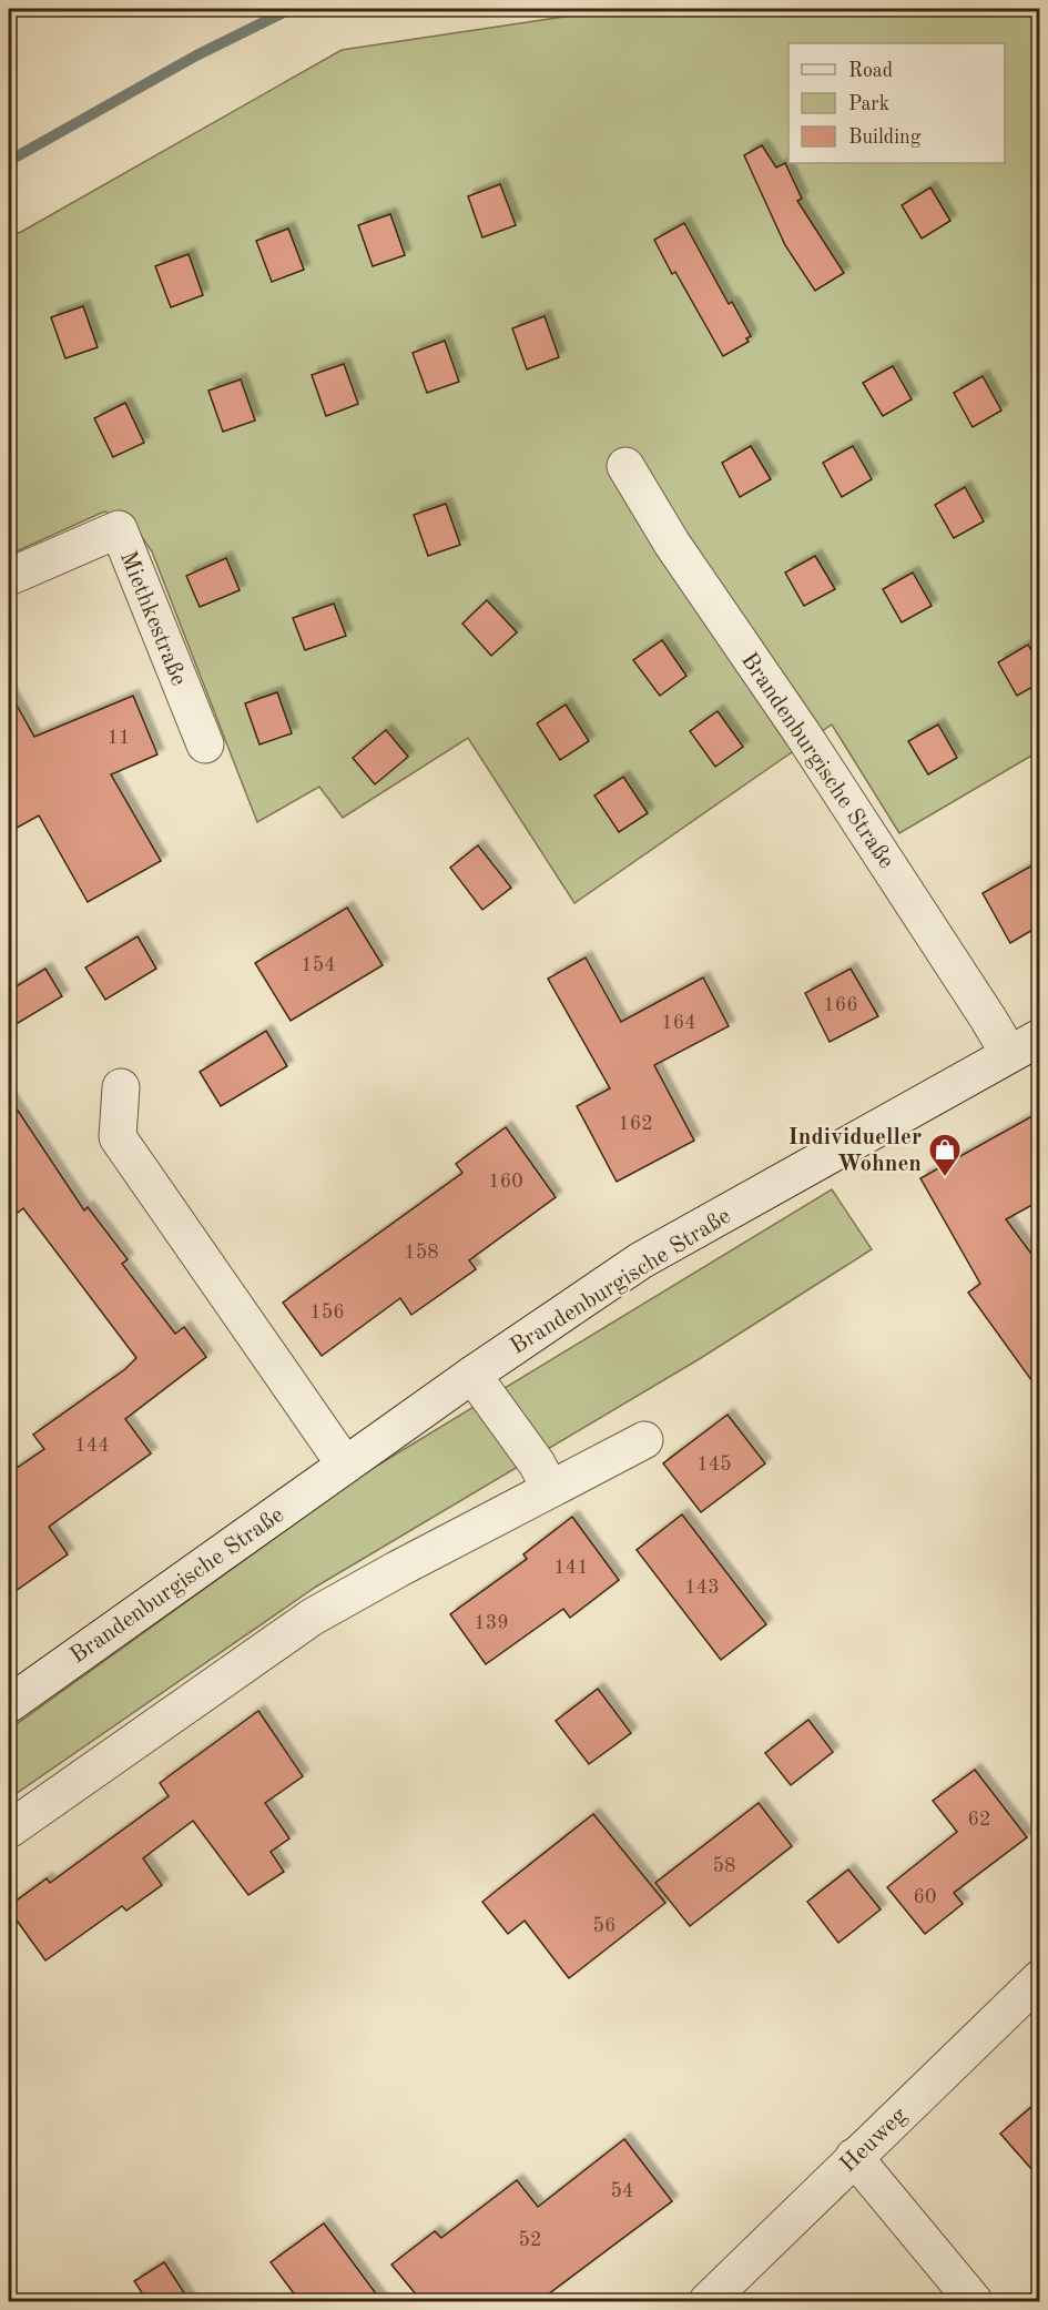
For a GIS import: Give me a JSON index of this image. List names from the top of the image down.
{
  "streets": {
    "street": ["Miethkestraße", "Brandenburgische Straße", "Heuweg"]
  },
  "places": {
    "shop": ["Individueller Wohnen"]
  },
  "house_numbers": [
    "11",
    "154",
    "166",
    "164",
    "162",
    "160",
    "158",
    "156",
    "144",
    "145",
    "141",
    "143",
    "139",
    "62",
    "58",
    "60",
    "56",
    "54",
    "52"
  ],
  "legend": ["Road", "Park", "Building"]
}
